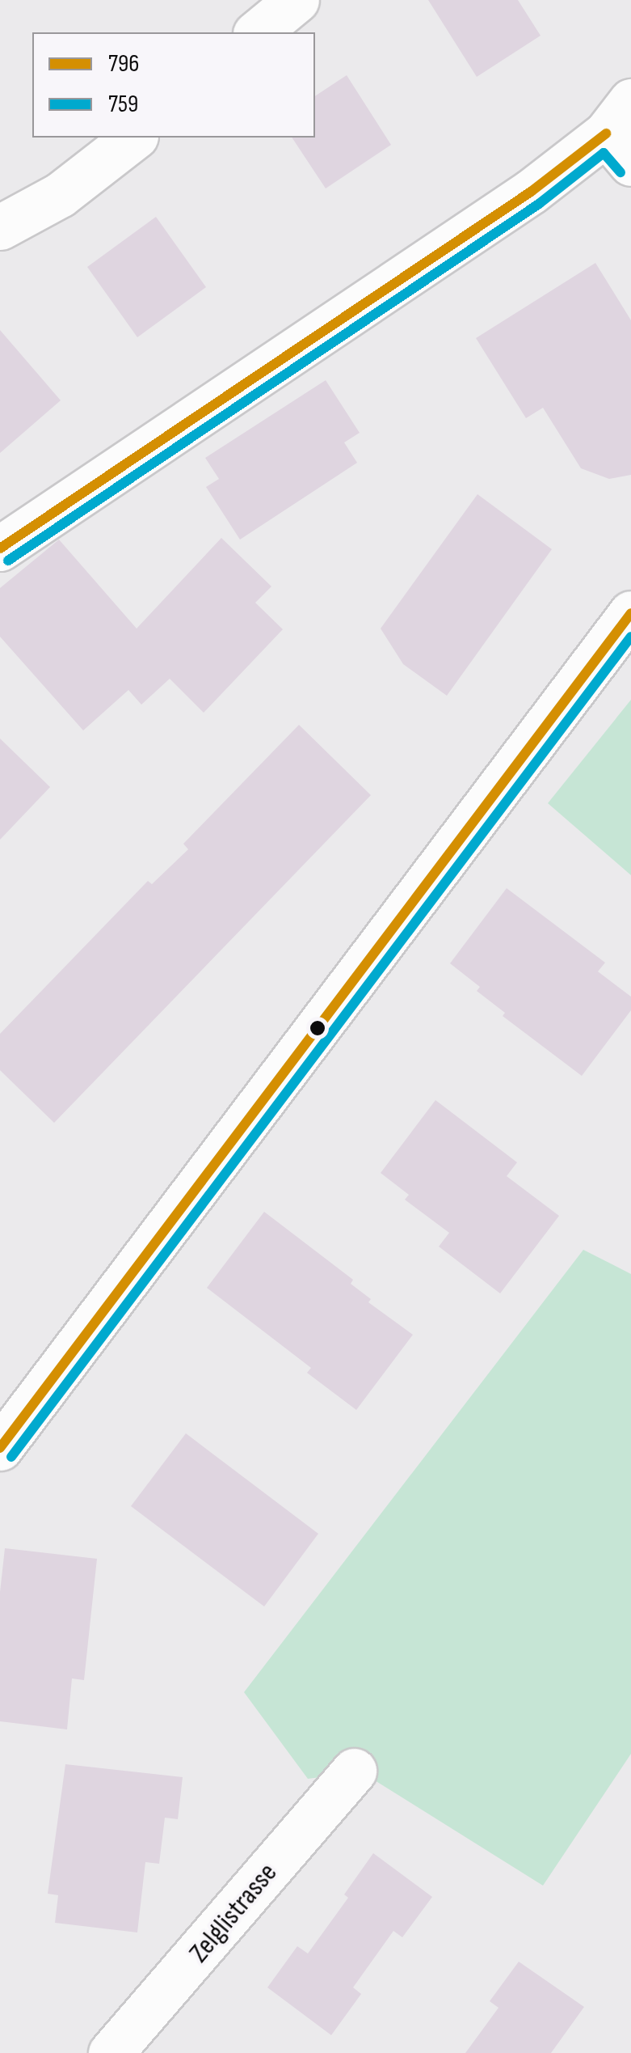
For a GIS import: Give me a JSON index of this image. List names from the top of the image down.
{
  "streets": {
    "street": ["Zelglistrasse"]
  },
  "lines": ["transit line 796", "transit line 759"],
  "legend": ["796", "759"]
}
